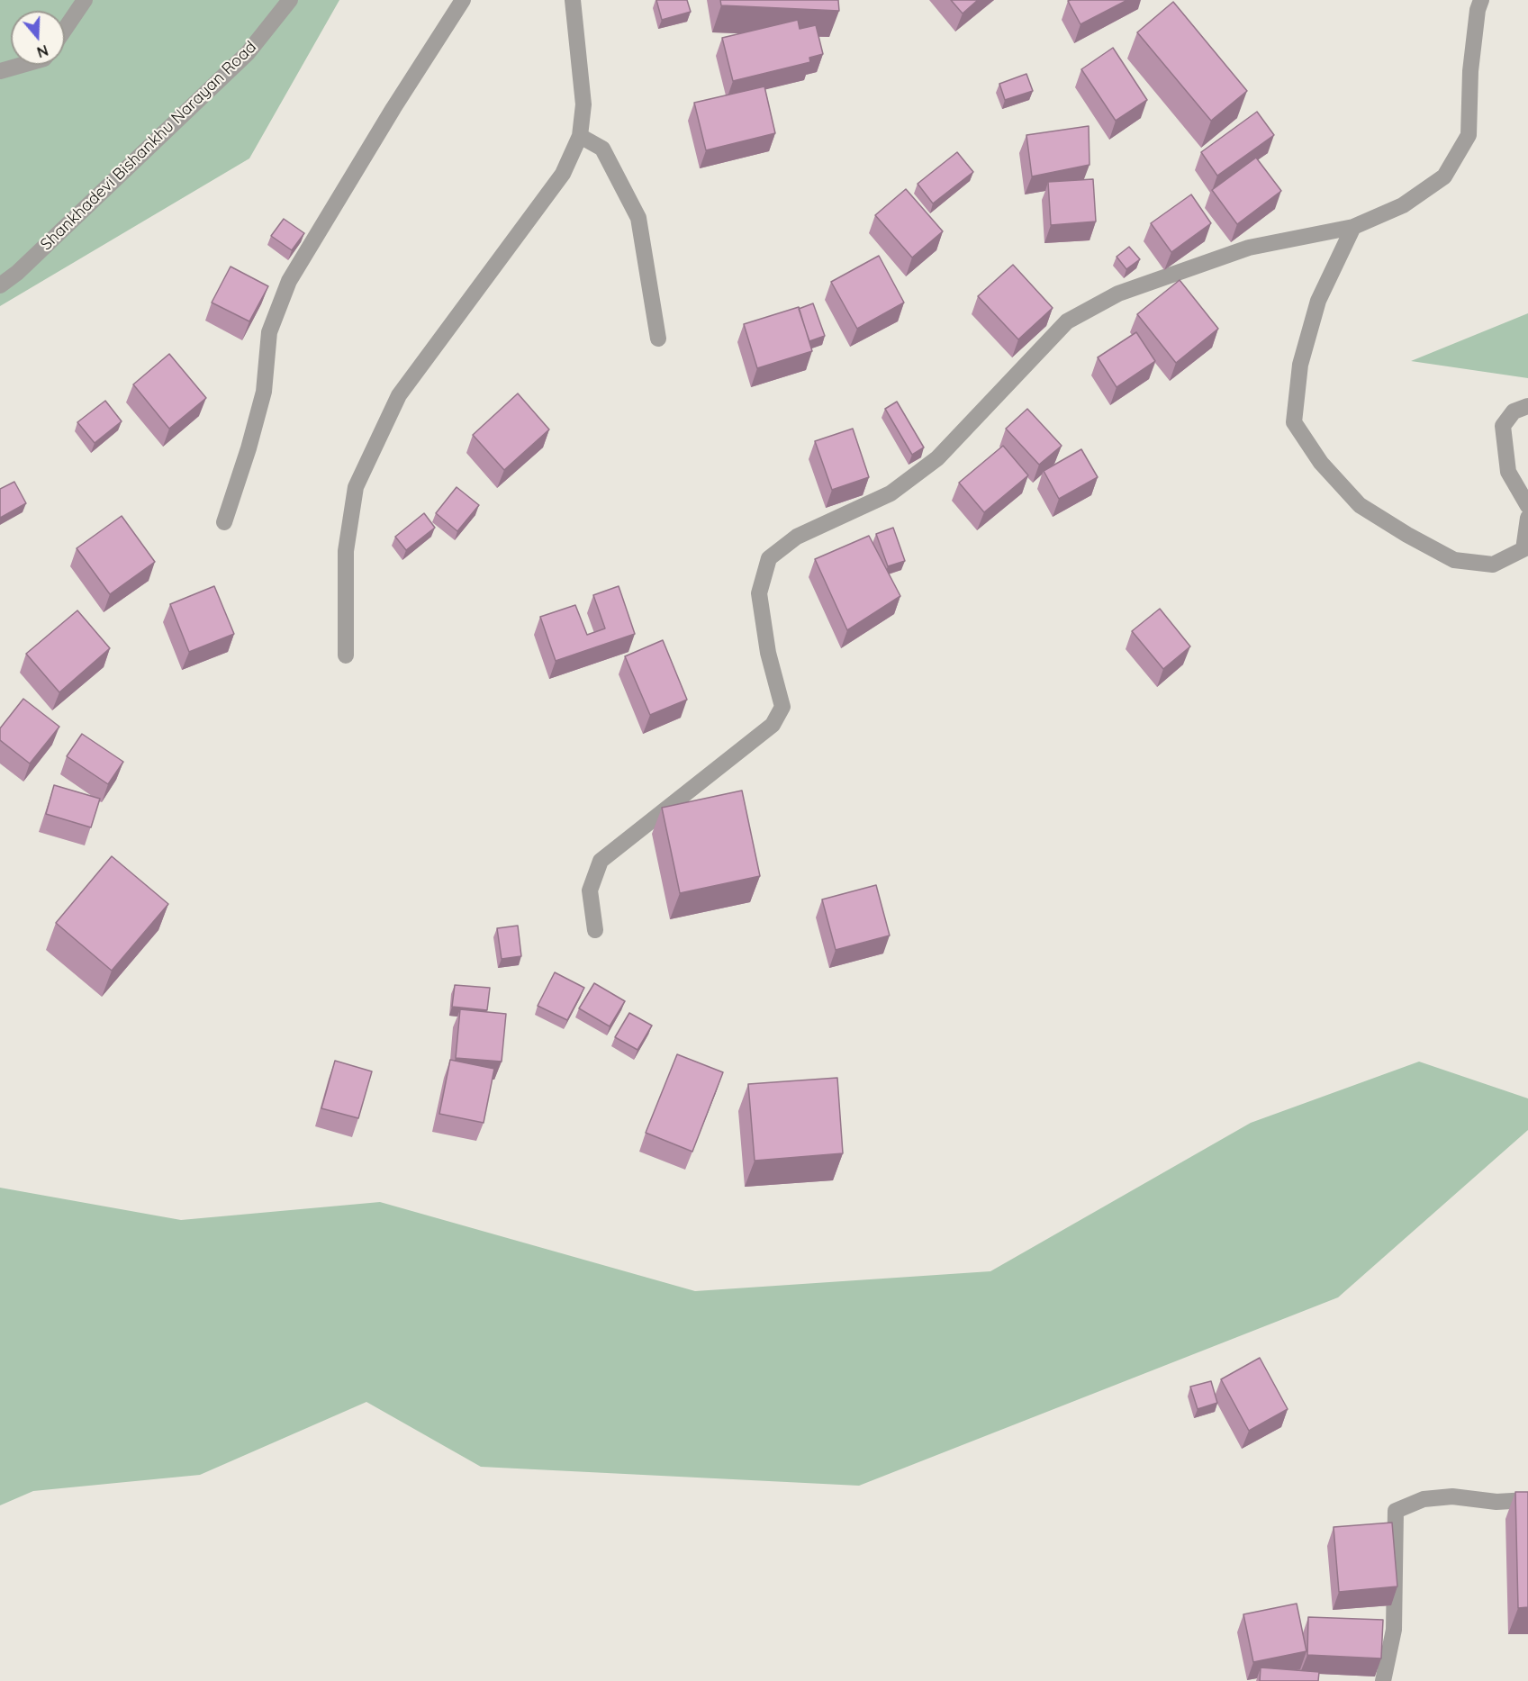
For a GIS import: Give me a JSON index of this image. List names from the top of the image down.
{
  "streets": {
    "street": ["Shankhadevi Bishankhu Narayan Road"]
  },
  "north": "bottom"
}
